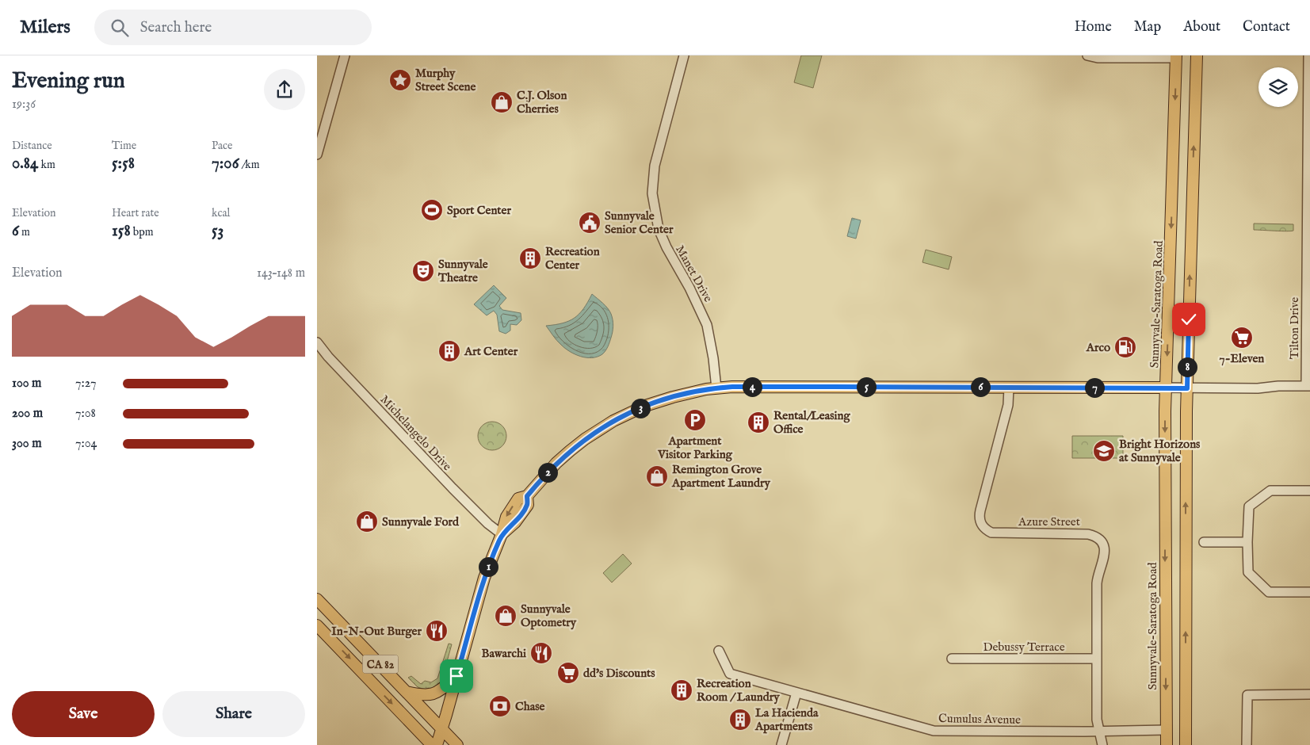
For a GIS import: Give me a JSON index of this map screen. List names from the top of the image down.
{
  "streets": {
    "main road": ["Sunnyvale-Saratoga Road", "CA 82"],
    "street": [
      "Manet Drive",
      "Tilton Drive",
      "Michelangelo Drive",
      "Azure Street",
      "Debussy Terrace",
      "Cumulus Avenue"
    ]
  },
  "crossings": [
    ["Sunnyvale-Saratoga Road", "Cumulus Avenue"],
    ["Azure Street", "Debussy Terrace"],
    ["Azure Street", "Cumulus Avenue"]
  ],
  "places": {
    "place": ["Murphy Street Scene"],
    "shop": [
      "C.J. Olson Cherries",
      "Remington Grove Apartment Laundry",
      "Sunnyvale Ford",
      "Sunnyvale Optometry"
    ],
    "sports": ["Sport Center"],
    "public building": ["Sunnyvale Senior Center"],
    "building": [
      "Recreation Center",
      "Art Center",
      "Rental/Leasing Office",
      "Recreation Room / Laundry",
      "La Hacienda Apartments"
    ],
    "theatre": ["Sunnyvale Theatre"],
    "supermarket": ["7-Eleven", "dd's Discounts"],
    "fuel station": ["Arco"],
    "parking": ["Apartment Visitor Parking"],
    "school or university": ["Bright Horizons at Sunnyvale"],
    "restaurant": ["In-N-Out Burger", "Bawarchi"],
    "bank": ["Chase"]
  },
  "page": {
    "header": "Milers",
    "search": "Search here",
    "nav": [
      "Home",
      "Map",
      "About",
      "Contact"
    ],
    "heading": ["Evening run", "19:36"],
    "stats": [
      ["Distance", "0.84 km"],
      ["Time", "5:58"],
      ["Pace", "7:06 /km"],
      ["Elevation", "6 m"],
      ["Heart rate", "158 bpm"],
      ["kcal", "53"]
    ],
    "chart": ["Elevation", "143–148 m"],
    "pins": [
      "8",
      "4",
      "5",
      "6",
      "7",
      "3",
      "2",
      "1"
    ],
    "list": [
      {
        "name": "100 m",
        "note": "7:27"
      },
      {
        "name": "200 m",
        "note": "7:08"
      },
      {
        "name": "300 m",
        "note": "7:04"
      }
    ],
    "buttons": ["Save", "Share"]
  }
}
